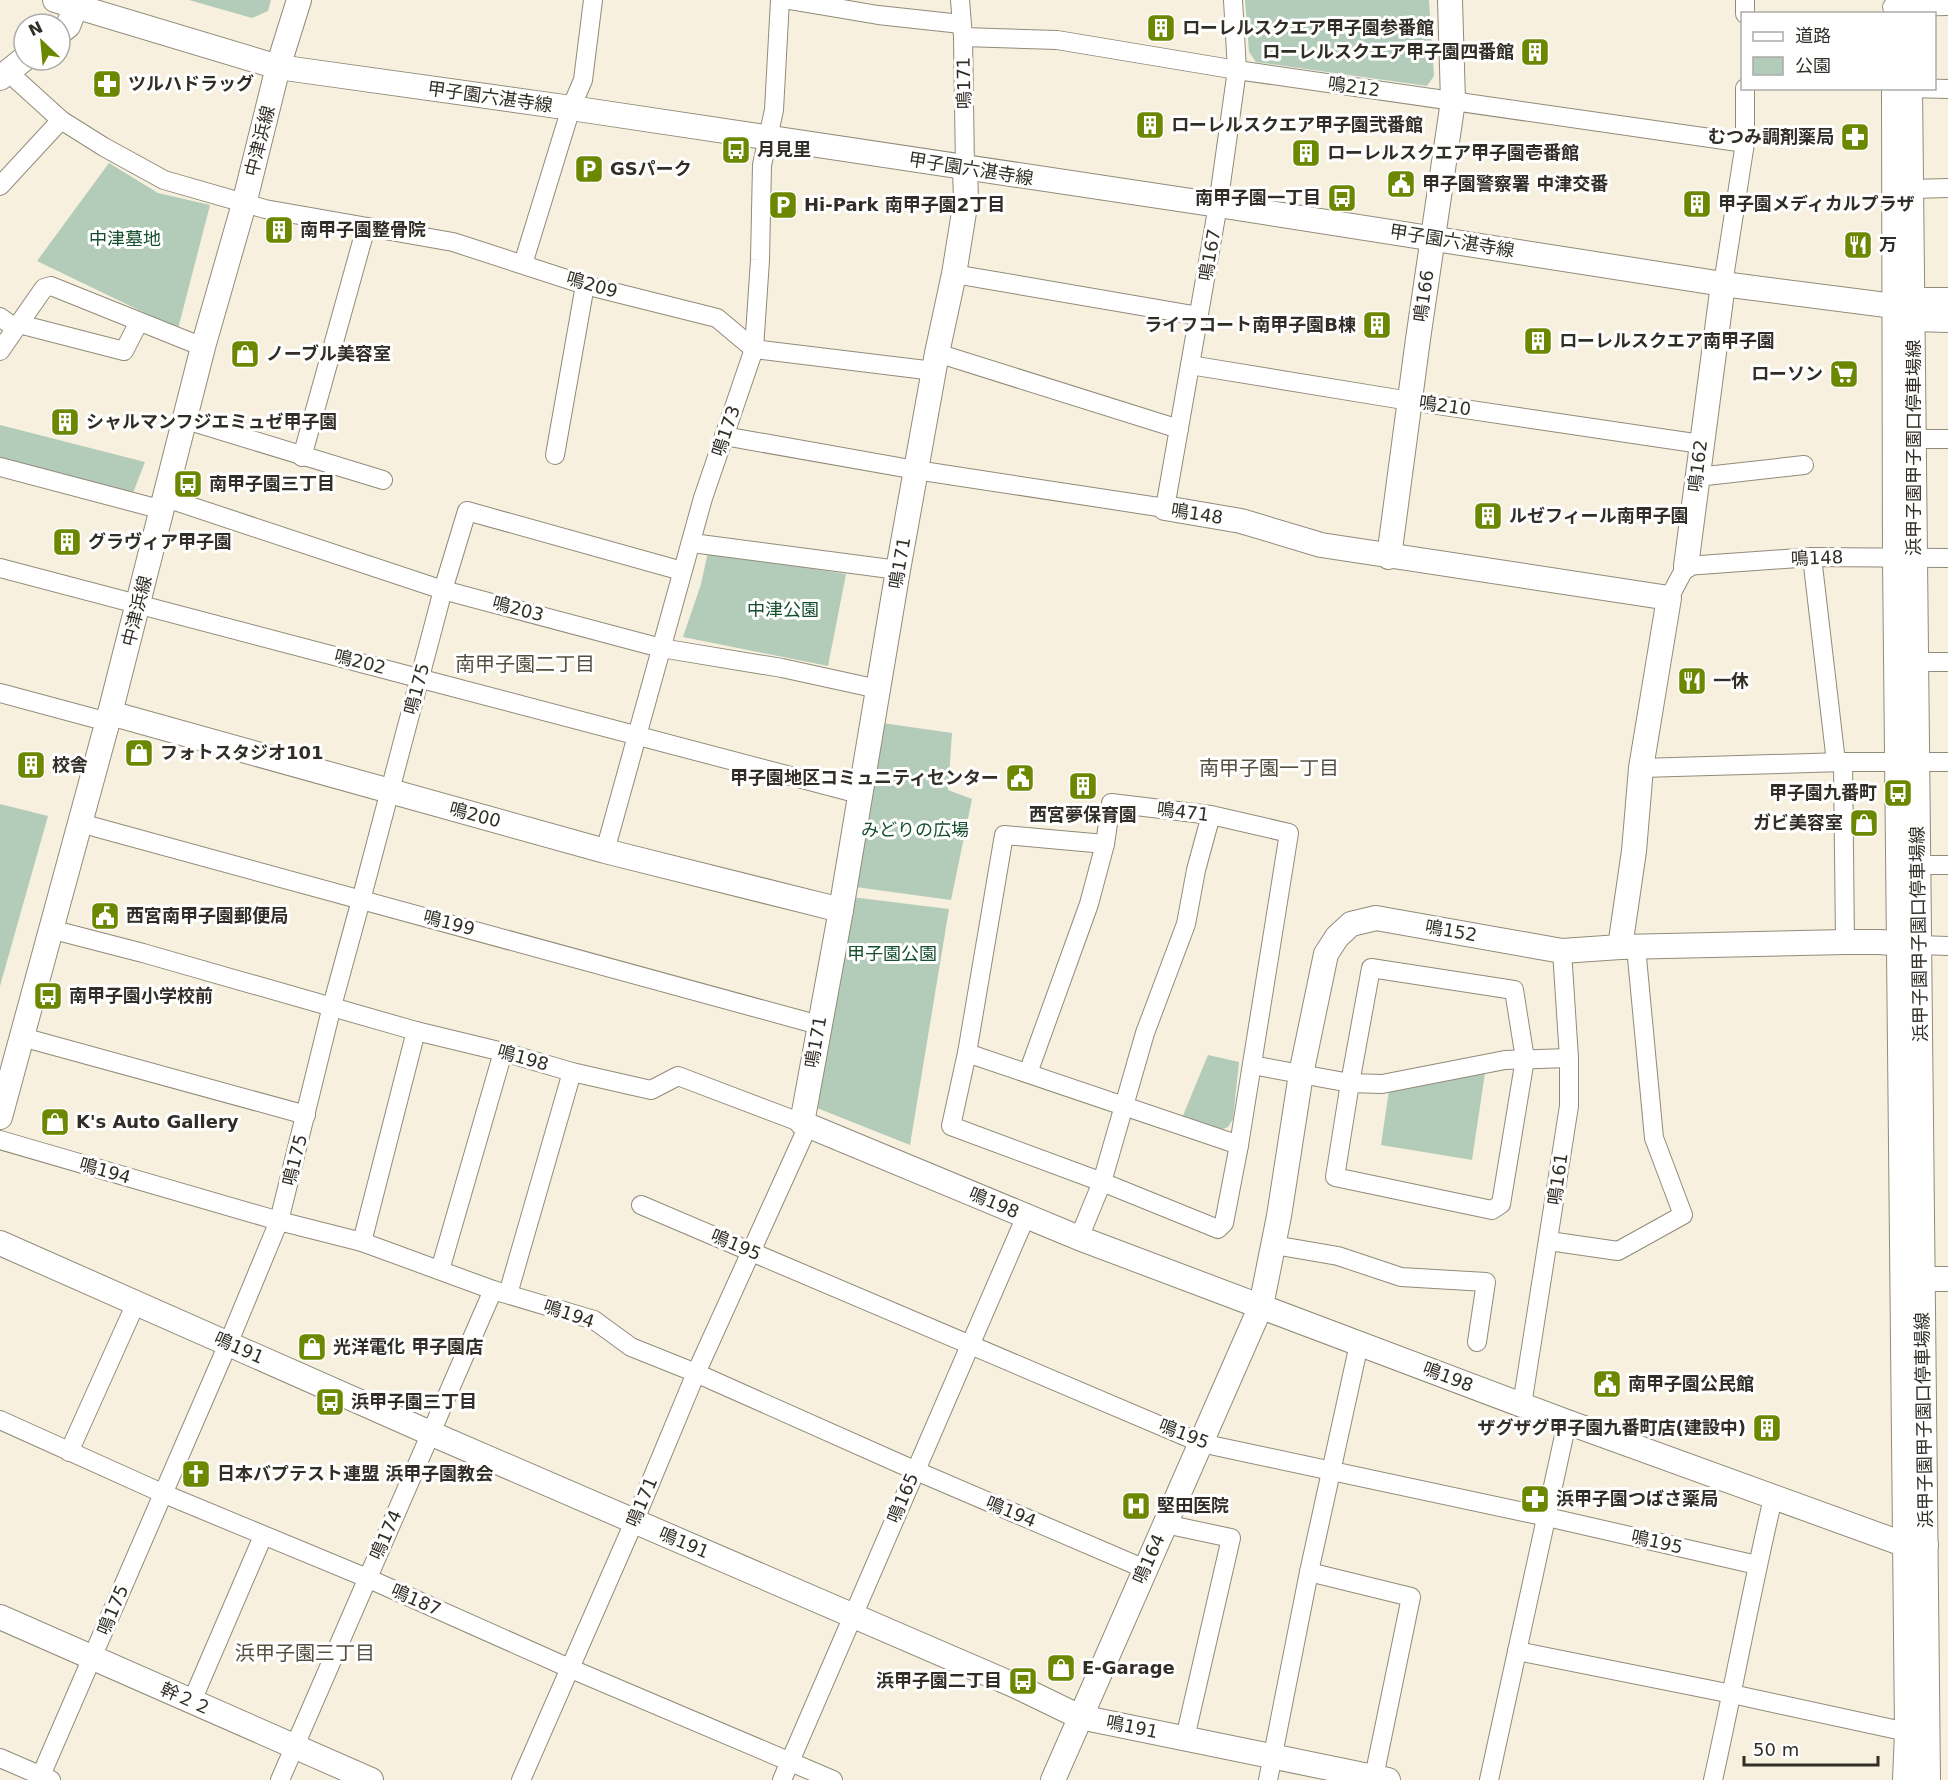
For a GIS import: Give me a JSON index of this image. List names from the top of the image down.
{
  "streets": {
    "street": [
      "鳴171",
      "鳴212",
      "甲子園六湛寺線",
      "中津浜線",
      "鳴167",
      "鳴209",
      "鳴166",
      "鳴210",
      "鳴173",
      "浜甲子園甲子園口停車場線",
      "鳴162",
      "鳴148",
      "鳴203",
      "鳴202",
      "鳴175",
      "鳴471",
      "鳴200",
      "鳴199",
      "鳴152",
      "鳴198",
      "鳴194",
      "鳴161",
      "鳴195",
      "鳴191",
      "鳴165",
      "鳴174",
      "鳴164",
      "鳴187",
      "幹２２"
    ]
  },
  "crossings": [
    ["鳴171", "鳴212"],
    ["鳴171", "甲子園六湛寺線"],
    ["鳴171", "鳴148"],
    ["鳴171", "鳴203"],
    ["鳴171", "鳴202"],
    ["鳴171", "鳴200"],
    ["鳴171", "鳴199"],
    ["鳴171", "鳴198"],
    ["鳴171", "鳴194"],
    ["鳴171", "鳴195"],
    ["鳴171", "鳴191"],
    ["鳴171", "鳴187"],
    ["鳴212", "鳴167"],
    ["鳴212", "鳴166"],
    ["鳴212", "鳴162"],
    ["甲子園六湛寺線", "中津浜線"],
    ["甲子園六湛寺線", "鳴167"],
    ["甲子園六湛寺線", "鳴166"],
    ["甲子園六湛寺線", "鳴173"],
    ["甲子園六湛寺線", "浜甲子園甲子園口停車場線"],
    ["甲子園六湛寺線", "鳴162"],
    ["中津浜線", "鳴209"],
    ["中津浜線", "鳴203"],
    ["中津浜線", "鳴202"],
    ["中津浜線", "鳴200"],
    ["中津浜線", "鳴199"],
    ["中津浜線", "鳴198"],
    ["鳴167", "鳴210"],
    ["鳴167", "鳴148"],
    ["鳴209", "鳴173"],
    ["鳴166", "鳴210"],
    ["鳴166", "鳴148"],
    ["鳴210", "鳴162"],
    ["鳴173", "鳴148"],
    ["鳴173", "鳴203"],
    ["鳴173", "鳴202"],
    ["鳴173", "鳴175"],
    ["鳴173", "鳴200"],
    ["浜甲子園甲子園口停車場線", "鳴148"],
    ["浜甲子園甲子園口停車場線", "鳴152"],
    ["浜甲子園甲子園口停車場線", "鳴198"],
    ["鳴162", "鳴148"],
    ["鳴162", "鳴152"],
    ["鳴203", "鳴175"],
    ["鳴202", "鳴175"],
    ["鳴175", "鳴200"],
    ["鳴175", "鳴199"],
    ["鳴175", "鳴198"],
    ["鳴175", "鳴194"],
    ["鳴175", "鳴191"],
    ["鳴175", "鳴187"],
    ["鳴175", "幹２２"],
    ["鳴152", "鳴198"],
    ["鳴152", "鳴161"],
    ["鳴152", "鳴164"],
    ["鳴198", "鳴161"],
    ["鳴198", "鳴165"],
    ["鳴198", "鳴174"],
    ["鳴198", "鳴164"],
    ["鳴194", "鳴165"],
    ["鳴194", "鳴174"],
    ["鳴194", "鳴164"],
    ["鳴195", "鳴165"],
    ["鳴195", "鳴164"],
    ["鳴191", "鳴165"],
    ["鳴191", "鳴174"],
    ["鳴191", "鳴164"],
    ["鳴165", "鳴187"],
    ["鳴174", "鳴187"],
    ["鳴174", "幹２２"]
  ],
  "districts": ["南甲子園二丁目", "南甲子園一丁目", "浜甲子園三丁目"],
  "parks": [
    "中津墓地",
    "中津公園",
    "みどりの広場",
    "甲子園公園"
  ],
  "places": {
    "building": [
      "ローレルスクエア甲子園参番館",
      "ローレルスクエア甲子園四番館",
      "ローレルスクエア甲子園弐番館",
      "ローレルスクエア甲子園壱番館",
      "甲子園メディカルプラザ",
      "南甲子園整骨院",
      "ライフコート南甲子園B棟",
      "ローレルスクエア南甲子園",
      "シャルマンフジエミュゼ甲子園",
      "ルゼフィール南甲子園",
      "グラヴィア甲子園",
      "校舎",
      "西宮夢保育園",
      "ザグザグ甲子園九番町店(建設中)"
    ],
    "pharmacy": ["ツルハドラッグ", "むつみ調剤薬局", "浜甲子園つばさ薬局"],
    "bus stop": [
      "月見里",
      "南甲子園一丁目",
      "南甲子園三丁目",
      "甲子園九番町",
      "南甲子園小学校前",
      "浜甲子園三丁目",
      "浜甲子園二丁目"
    ],
    "parking": ["GSパーク", "Hi-Park 南甲子園2丁目"],
    "public building": [
      "甲子園警察署 中津交番",
      "甲子園地区コミュニティセンター",
      "西宮南甲子園郵便局",
      "南甲子園公民館"
    ],
    "restaurant": ["万", "一休"],
    "shop": [
      "ノーブル美容室",
      "フォトスタジオ101",
      "ガビ美容室",
      "K's Auto Gallery",
      "光洋電化 甲子園店",
      "E-Garage"
    ],
    "supermarket": ["ローソン"],
    "church": ["日本バプテスト連盟 浜甲子園教会"],
    "hospital": ["堅田医院"]
  },
  "legend": ["道路", "公園"],
  "scale_bar": "50 m",
  "north": "top left"
}
